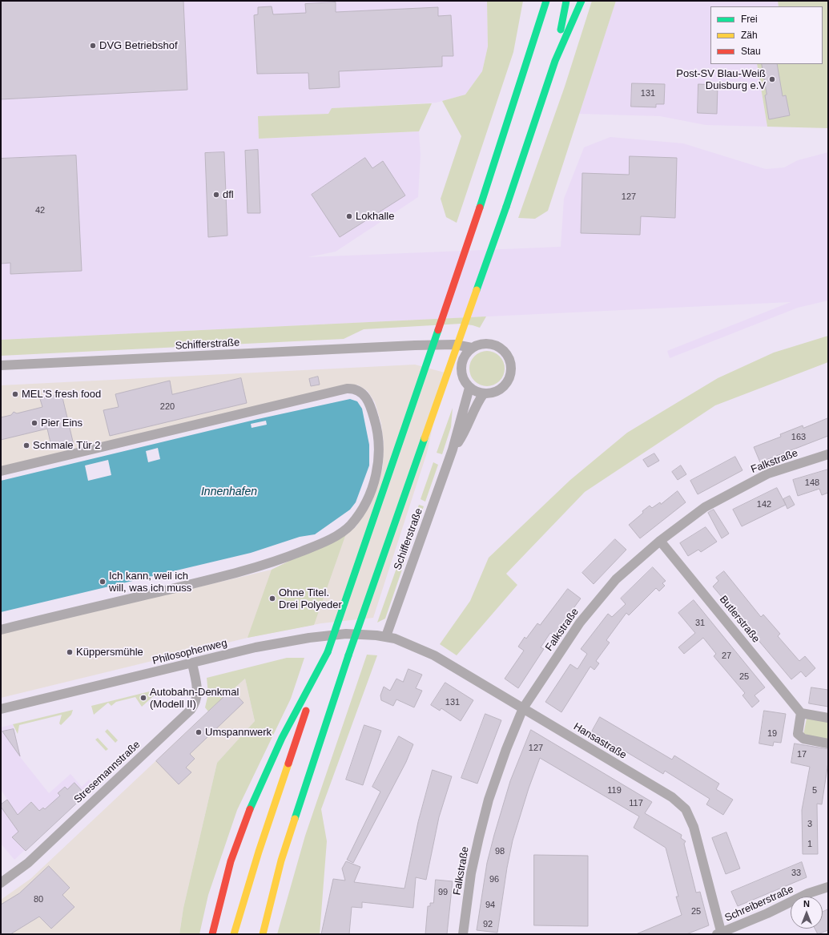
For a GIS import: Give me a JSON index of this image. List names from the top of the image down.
{
  "streets": {
    "street": [
      "Schifferstraße",
      "Falkstraße",
      "Butlerstraße",
      "Philosophenweg",
      "Hansastraße",
      "Stresemannstraße",
      "Schreiberstraße"
    ]
  },
  "crossings": [
    ["Schifferstraße", "Philosophenweg"],
    ["Schifferstraße", "Hansastraße"],
    ["Falkstraße", "Butlerstraße"],
    ["Falkstraße", "Hansastraße"],
    ["Philosophenweg", "Hansastraße"],
    ["Philosophenweg", "Stresemannstraße"],
    ["Hansastraße", "Schreiberstraße"]
  ],
  "water": ["Innenhafen"],
  "places": [
    "DVG Betriebshof",
    "Post-SV Blau-Weiß Duisburg e.V",
    "dfl",
    "Lokhalle",
    "MEL'S fresh food",
    "Pier Eins",
    "Schmale Tür 2",
    "Ich kann, weil ich will, was ich muss",
    "Ohne Titel. Drei Polyeder",
    "Küppersmühle",
    "Autobahn-Denkmal (Modell II)",
    "Umspannwerk"
  ],
  "house_numbers": [
    "131",
    "127",
    "42",
    "220",
    "163",
    "148",
    "142",
    "31",
    "27",
    "25",
    "131",
    "19",
    "127",
    "17",
    "119",
    "5",
    "117",
    "3",
    "1",
    "98",
    "33",
    "96",
    "99",
    "80",
    "94",
    "25",
    "92"
  ],
  "legend": ["Frei", "Zäh", "Stau"],
  "north": "top"
}
